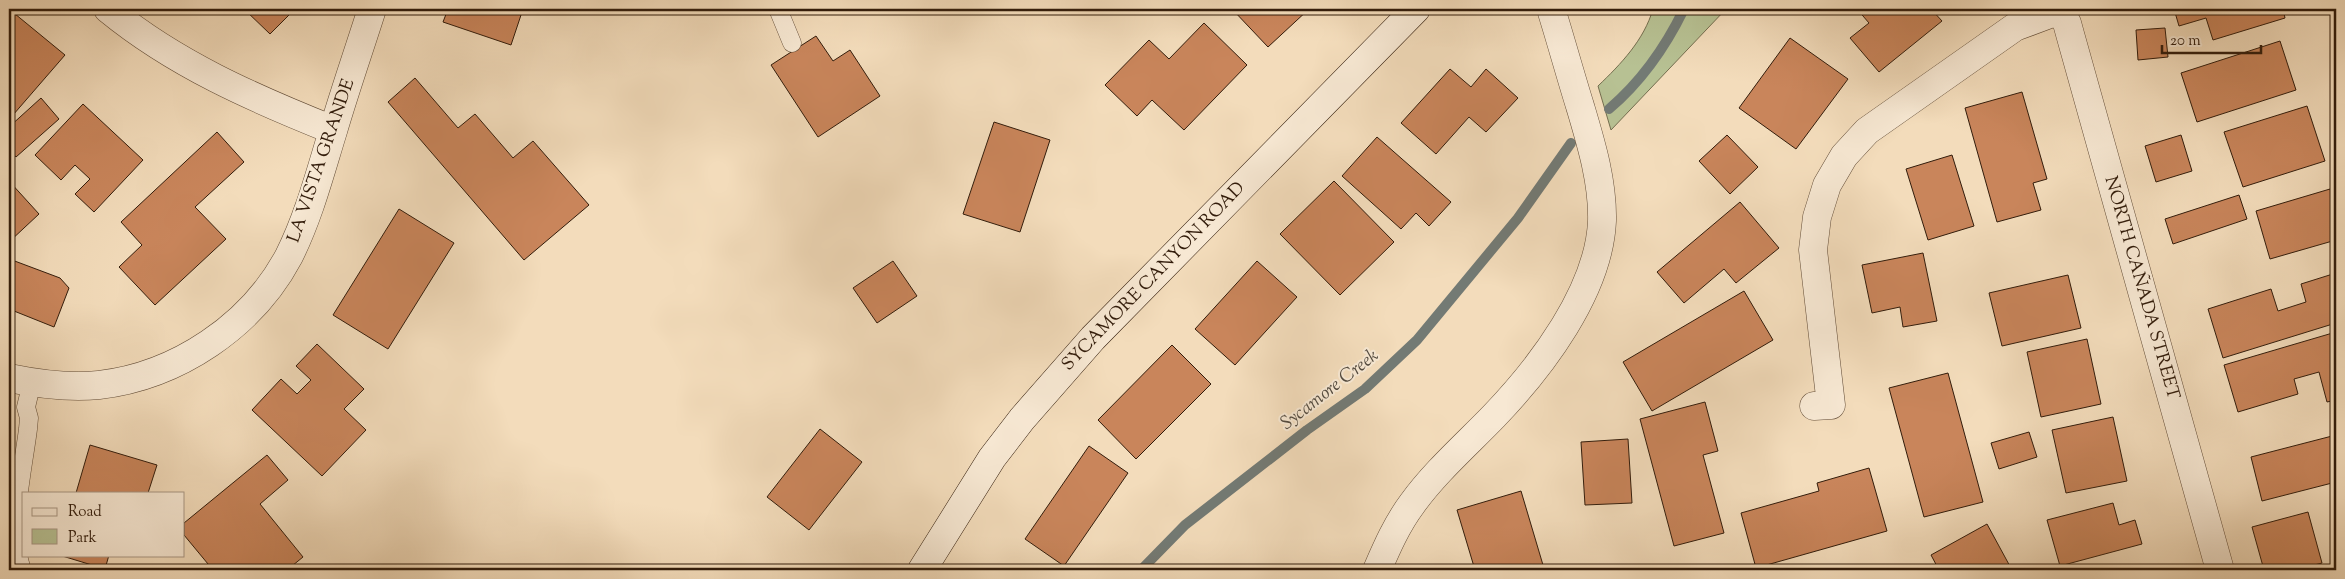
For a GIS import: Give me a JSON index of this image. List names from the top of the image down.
{
  "streets": {
    "street": ["LA VISTA GRANDE", "SYCAMORE CANYON ROAD", "NORTH CAÑADA STREET"]
  },
  "water": ["Sycamore Creek"],
  "legend": ["Road", "Park"],
  "scale_bar": "20 m"
}
